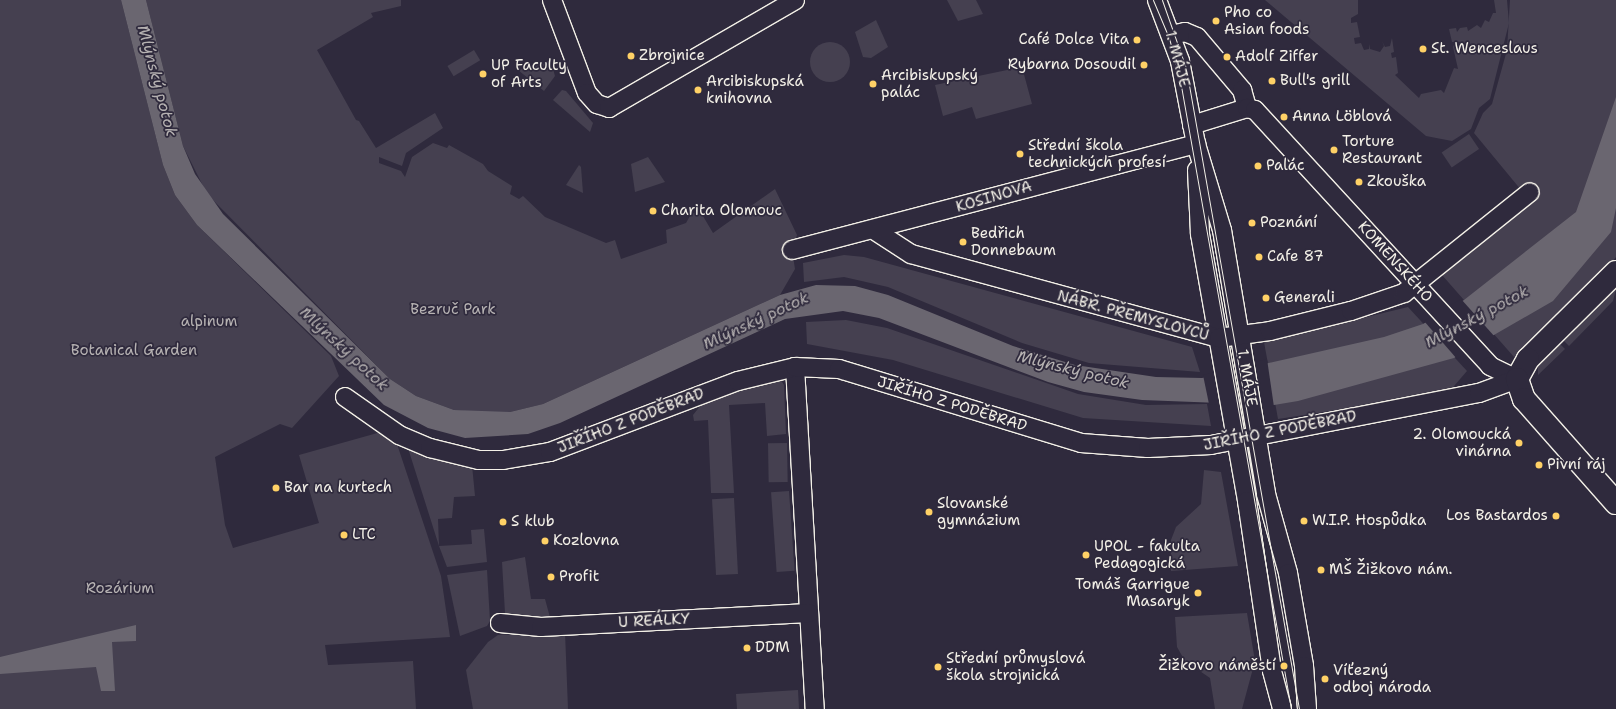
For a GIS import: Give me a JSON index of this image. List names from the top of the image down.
{
  "streets": {
    "street": [
      "1. MÁJE",
      "KOSINOVA",
      "KOMENSKÉHO",
      "NÁBŘ. PŘEMYSLOVCŮ",
      "JIŘÍHO Z PODĚBRAD",
      "U REÁLKY"
    ]
  },
  "crossings": [
    ["1. MÁJE", "KOSINOVA"],
    ["1. MÁJE", "NÁBŘ. PŘEMYSLOVCŮ"],
    ["1. MÁJE", "JIŘÍHO Z PODĚBRAD"],
    ["KOSINOVA", "NÁBŘ. PŘEMYSLOVCŮ"],
    ["KOMENSKÉHO", "NÁBŘ. PŘEMYSLOVCŮ"],
    ["KOMENSKÉHO", "JIŘÍHO Z PODĚBRAD"]
  ],
  "water": ["Mlýnský potok"],
  "parks": [
    "Bezruč Park",
    "alpinum",
    "Botanical Garden",
    "Rozárium"
  ],
  "places": [
    "Pho co Asian foods",
    "Café Dolce Vita",
    "St. Wenceslaus",
    "Zbrojnice",
    "Adolf Ziffer",
    "Rybarna Dosoudil",
    "UP Faculty of Arts",
    "Bull's grill",
    "Arcibiskupský palác",
    "Arcibiskupská knihovna",
    "Anna Löblová",
    "Torture Restaurant",
    "Střední škola technických profesí",
    "Palác",
    "Zkouška",
    "Charita Olomouc",
    "Poznání",
    "Bedřich Donnebaum",
    "Cafe 87",
    "Generali",
    "2. Olomoucká vinárna",
    "Pivní ráj",
    "Bar na kurtech",
    "Slovanské gymnázium",
    "Los Bastardos",
    "W.I.P. Hospůdka",
    "S klub",
    "LTC",
    "Kozlovna",
    "UPOL - fakulta Pedagogická",
    "MŠ Žižkovo nám.",
    "Profit",
    "Tomáš Garrigue Masaryk",
    "DDM",
    "Žižkovo náměstí",
    "Střední průmyslová škola strojnická",
    "Víťezný odboj národa"
  ]
}
